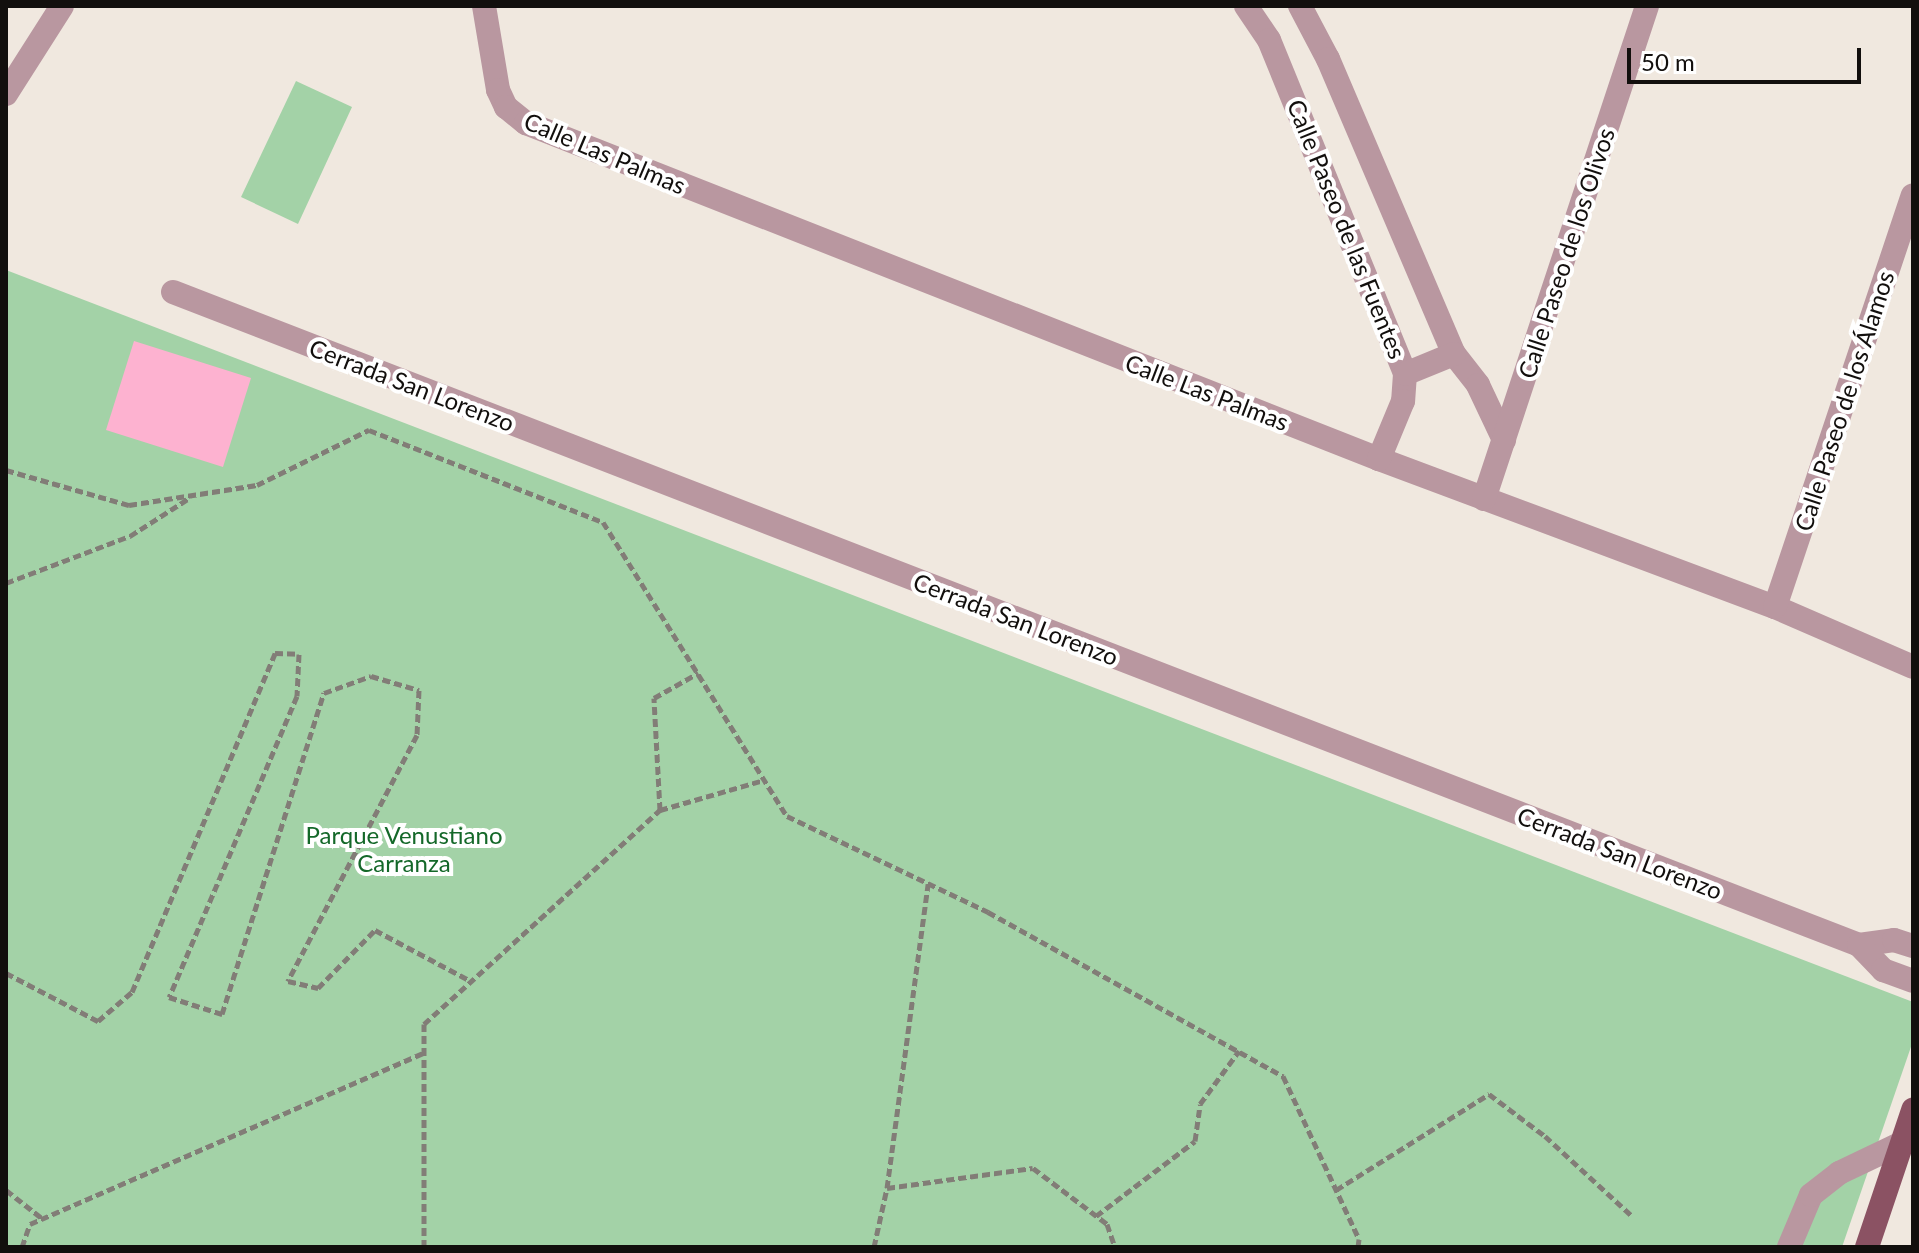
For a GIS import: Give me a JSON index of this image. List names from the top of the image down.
{
  "streets": {
    "street": [
      "Calle Las Palmas",
      "Calle Paseo de las Fuentes",
      "Calle Paseo de los Olivos",
      "Cerrada San Lorenzo",
      "Calle Paseo de los Álamos"
    ]
  },
  "crossings": [
    ["Calle Las Palmas", "Calle Paseo de las Fuentes"],
    ["Calle Las Palmas", "Calle Paseo de los Olivos"],
    ["Calle Las Palmas", "Calle Paseo de los Álamos"],
    ["Calle Paseo de las Fuentes", "Calle Paseo de los Olivos"]
  ],
  "parks": ["Parque Venustiano Carranza"],
  "scale_bar": "50 m"
}
